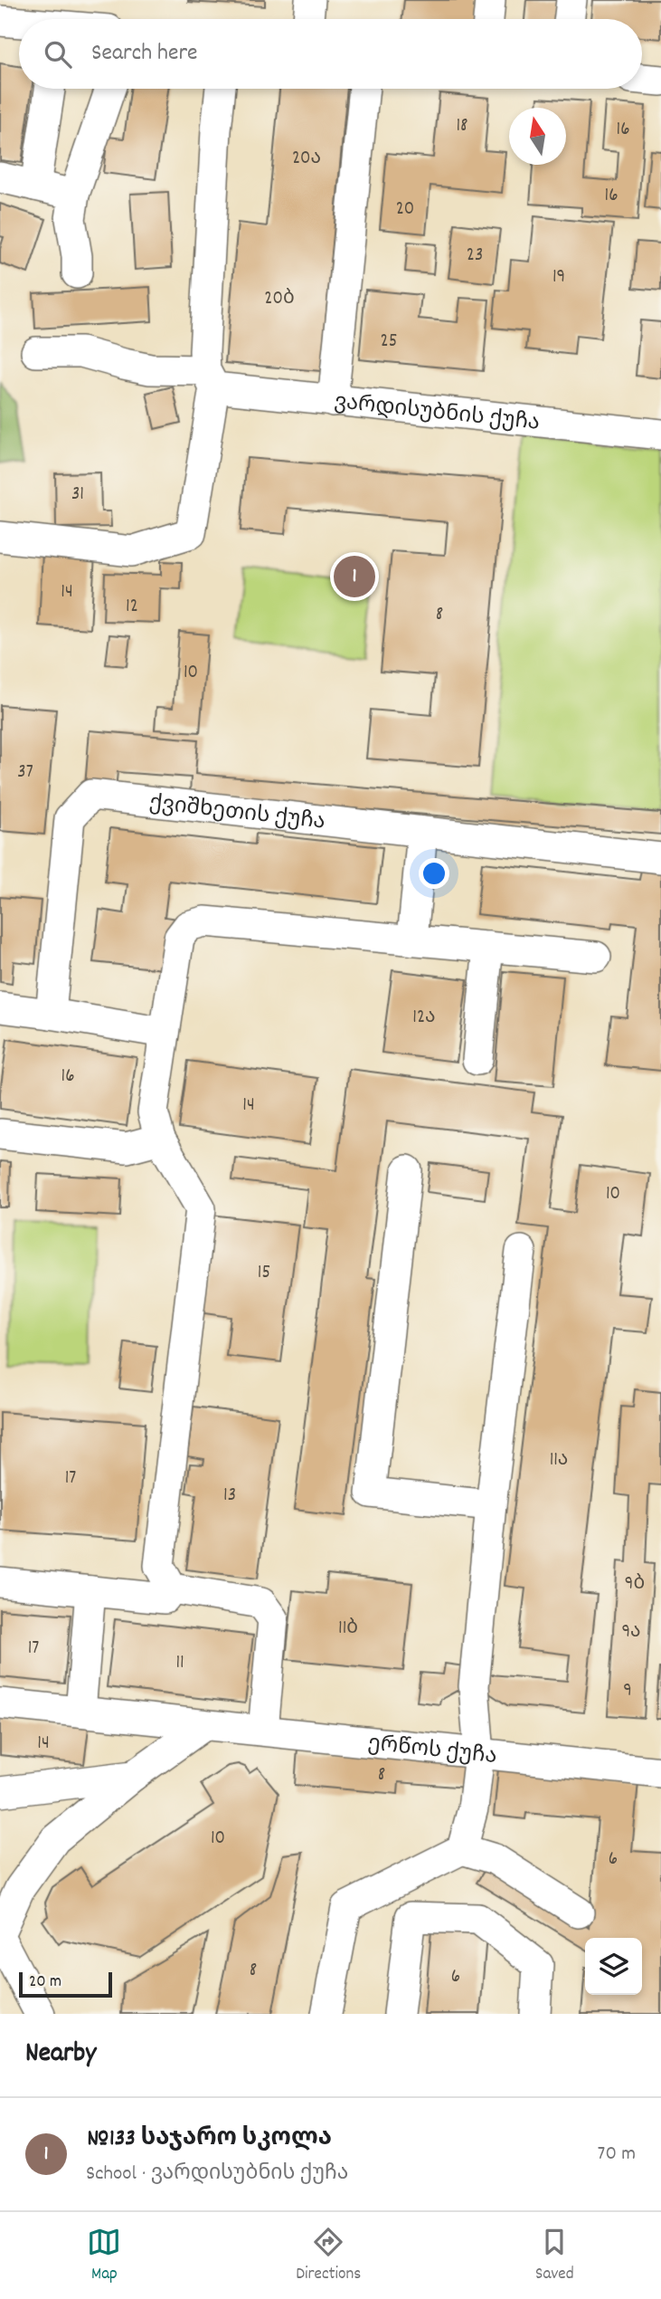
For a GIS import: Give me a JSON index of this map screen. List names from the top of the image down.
{
  "streets": {
    "street": ["ვარდისუბნის ქუჩა", "ქვიშხეთის ქუჩა", "ერწოს ქუჩა"]
  },
  "house_numbers": [
    "18",
    "16",
    "20ა",
    "16",
    "20",
    "23",
    "19",
    "20ბ",
    "25",
    "31",
    "14",
    "12",
    "8",
    "10",
    "37",
    "12ა",
    "16",
    "14",
    "10",
    "15",
    "11ა",
    "17",
    "13",
    "9ბ",
    "11ბ",
    "9ა",
    "17",
    "11",
    "9",
    "14",
    "8",
    "10",
    "6",
    "8",
    "6"
  ],
  "scale_bar": "20 m",
  "north": "top",
  "page": {
    "search": "Search here",
    "pins": "1",
    "scale": "20 m",
    "heading": "Nearby",
    "list": [
      {
        "mark": "1",
        "name": "№133 საჯარო სკოლა",
        "note": "School · ვარდისუბნის ქუჩა",
        "value": "70 m"
      }
    ],
    "nav": ["Map", "Directions", "Saved"]
  }
}
